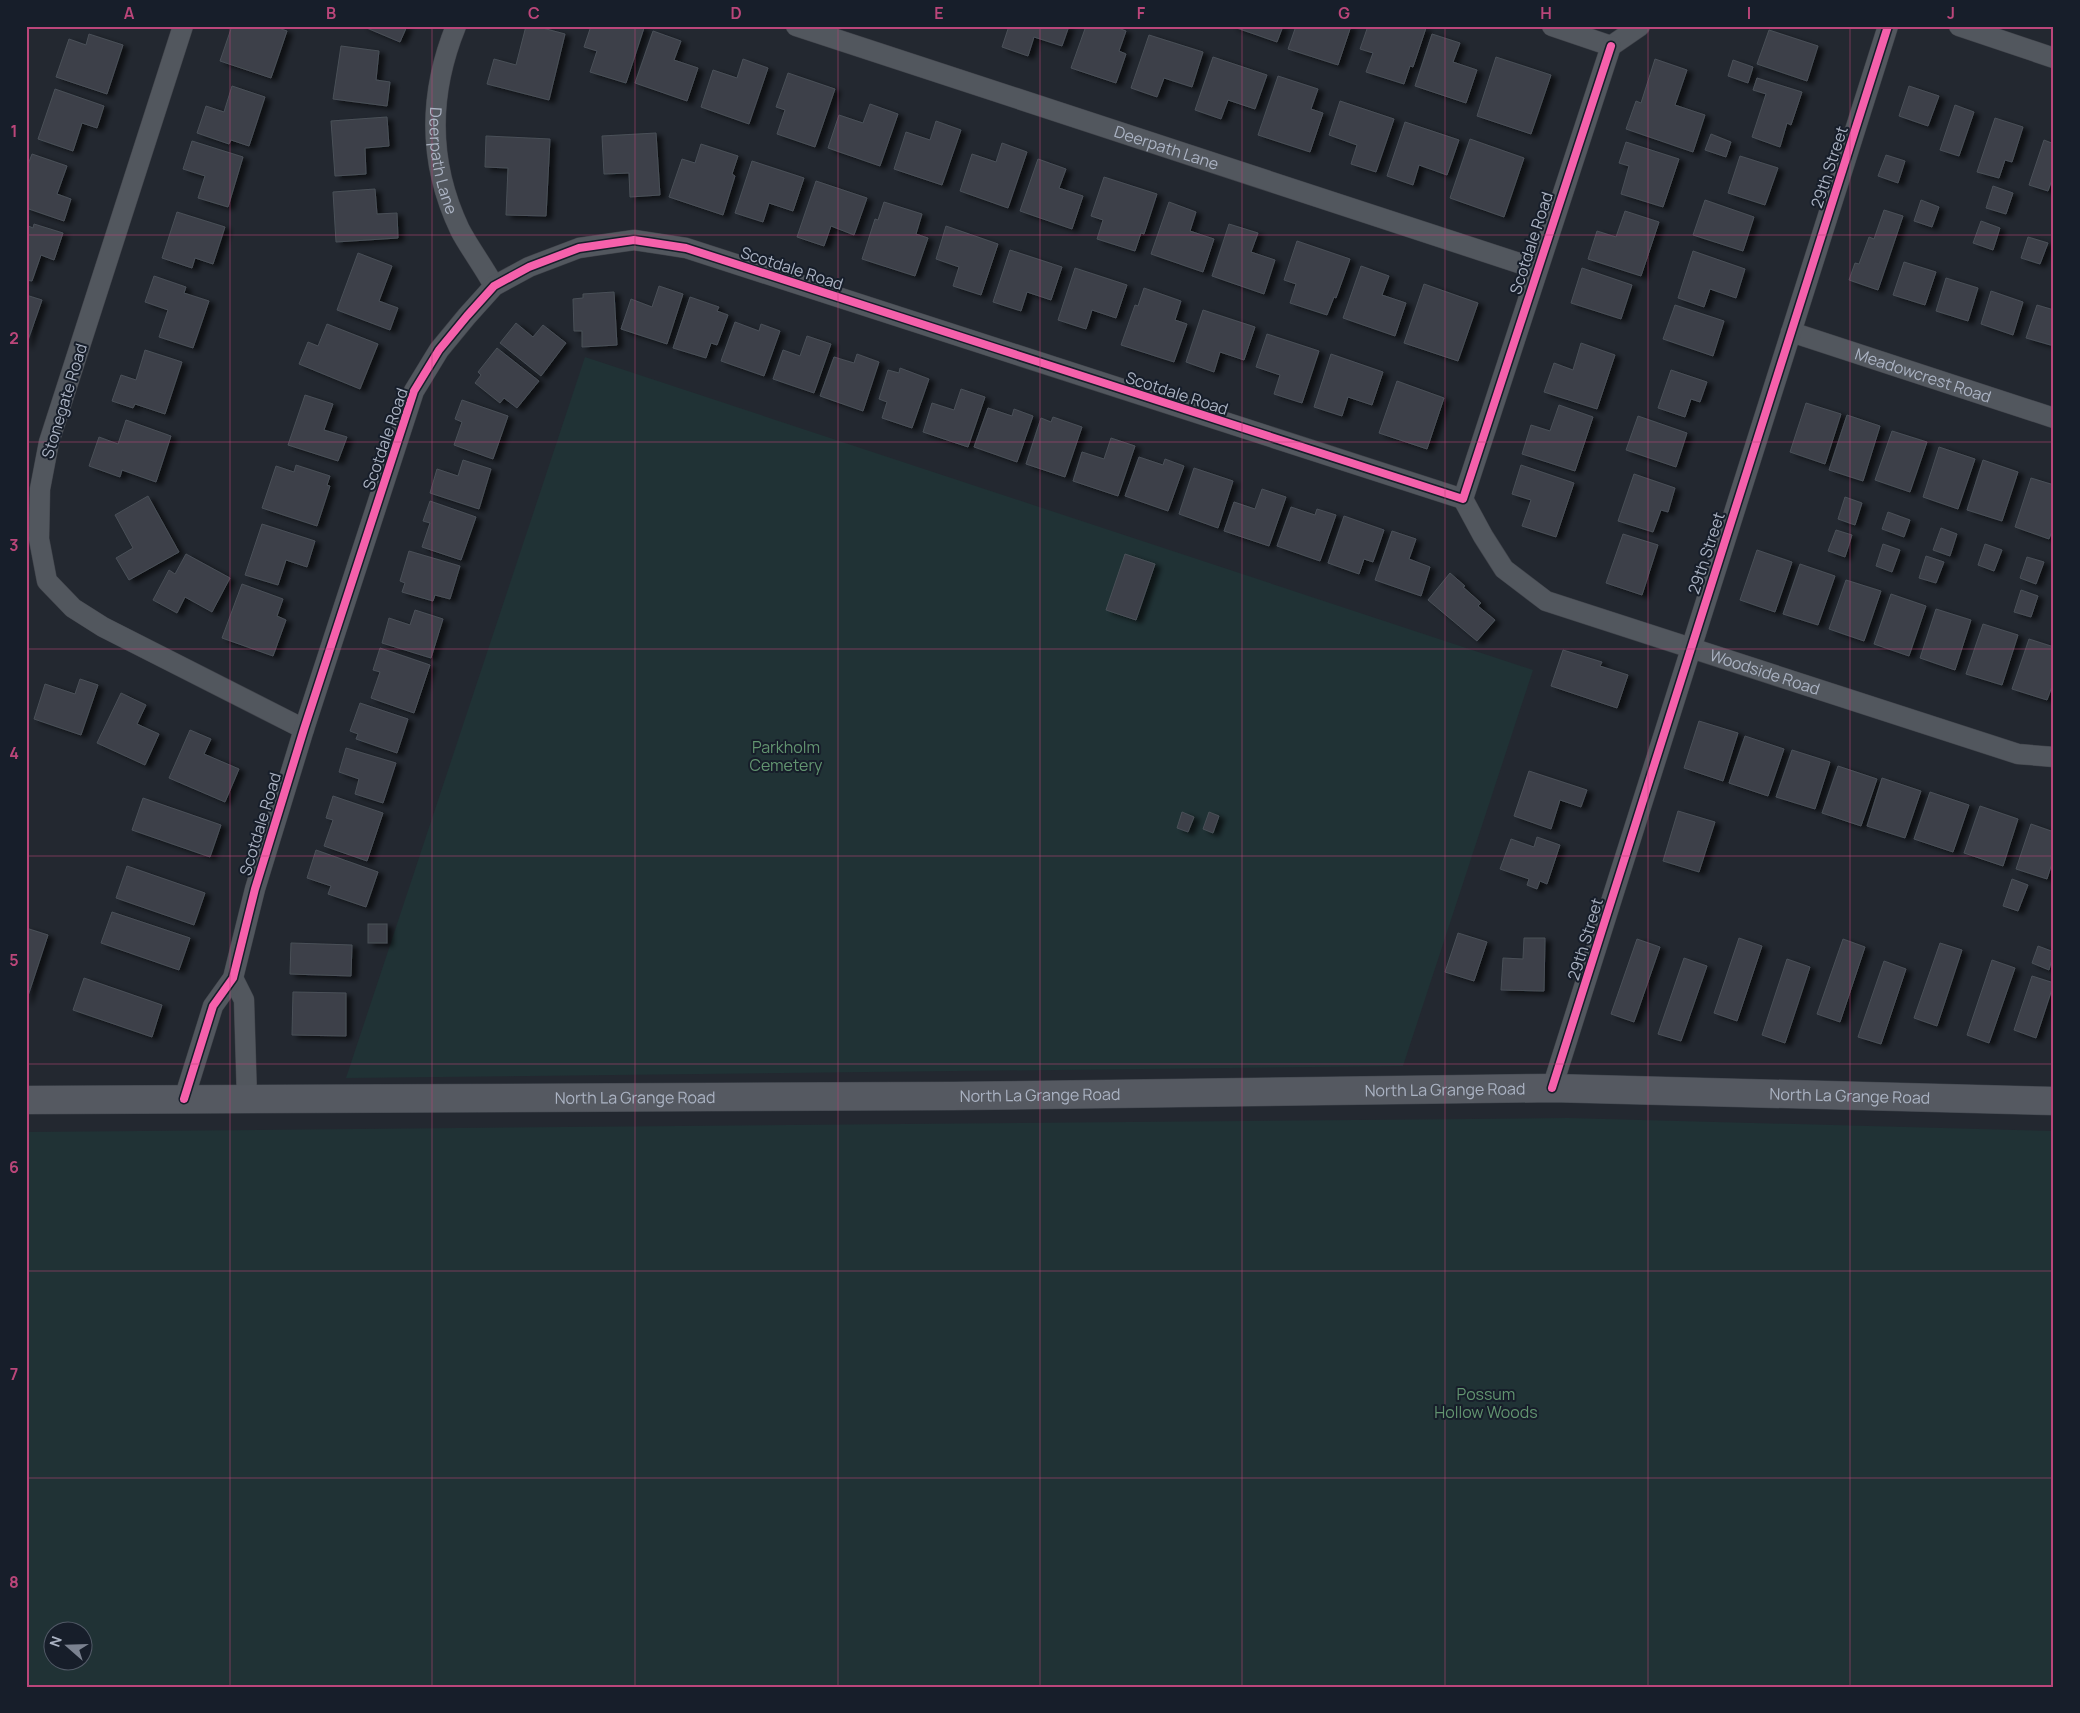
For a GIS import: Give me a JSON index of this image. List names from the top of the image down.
{
  "streets": {
    "main road": ["North La Grange Road"],
    "street": [
      "Deerpath Lane",
      "29th Street",
      "Scotdale Road",
      "Meadowcrest Road",
      "Stonegate Road",
      "Woodside Road"
    ]
  },
  "crossings": [
    ["Deerpath Lane", "Scotdale Road"],
    ["29th Street", "Meadowcrest Road"],
    ["29th Street", "Woodside Road"],
    ["29th Street", "North La Grange Road"],
    ["Scotdale Road", "Stonegate Road"],
    ["Scotdale Road", "Woodside Road"],
    ["Scotdale Road", "North La Grange Road"]
  ],
  "parks": ["Parkholm Cemetery", "Possum Hollow Woods"],
  "north": "left",
  "grid": {
    "columns": [
      "A",
      "B",
      "C",
      "D",
      "E",
      "F",
      "G",
      "H",
      "I",
      "J"
    ],
    "rows": [
      "1",
      "2",
      "3",
      "4",
      "5",
      "6",
      "7",
      "8"
    ]
  }
}
